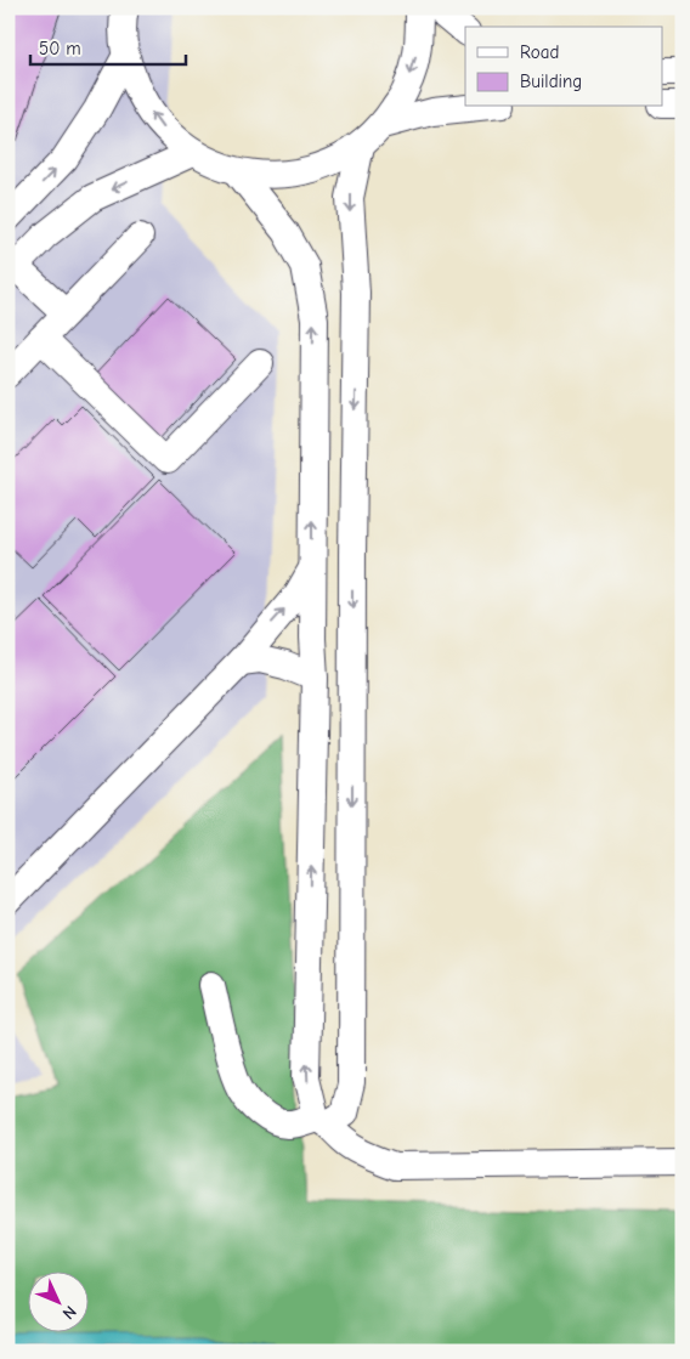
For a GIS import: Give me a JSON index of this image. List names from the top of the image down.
{
  "legend": ["Road", "Building"],
  "scale_bar": "50 m",
  "north": "bottom right"
}
